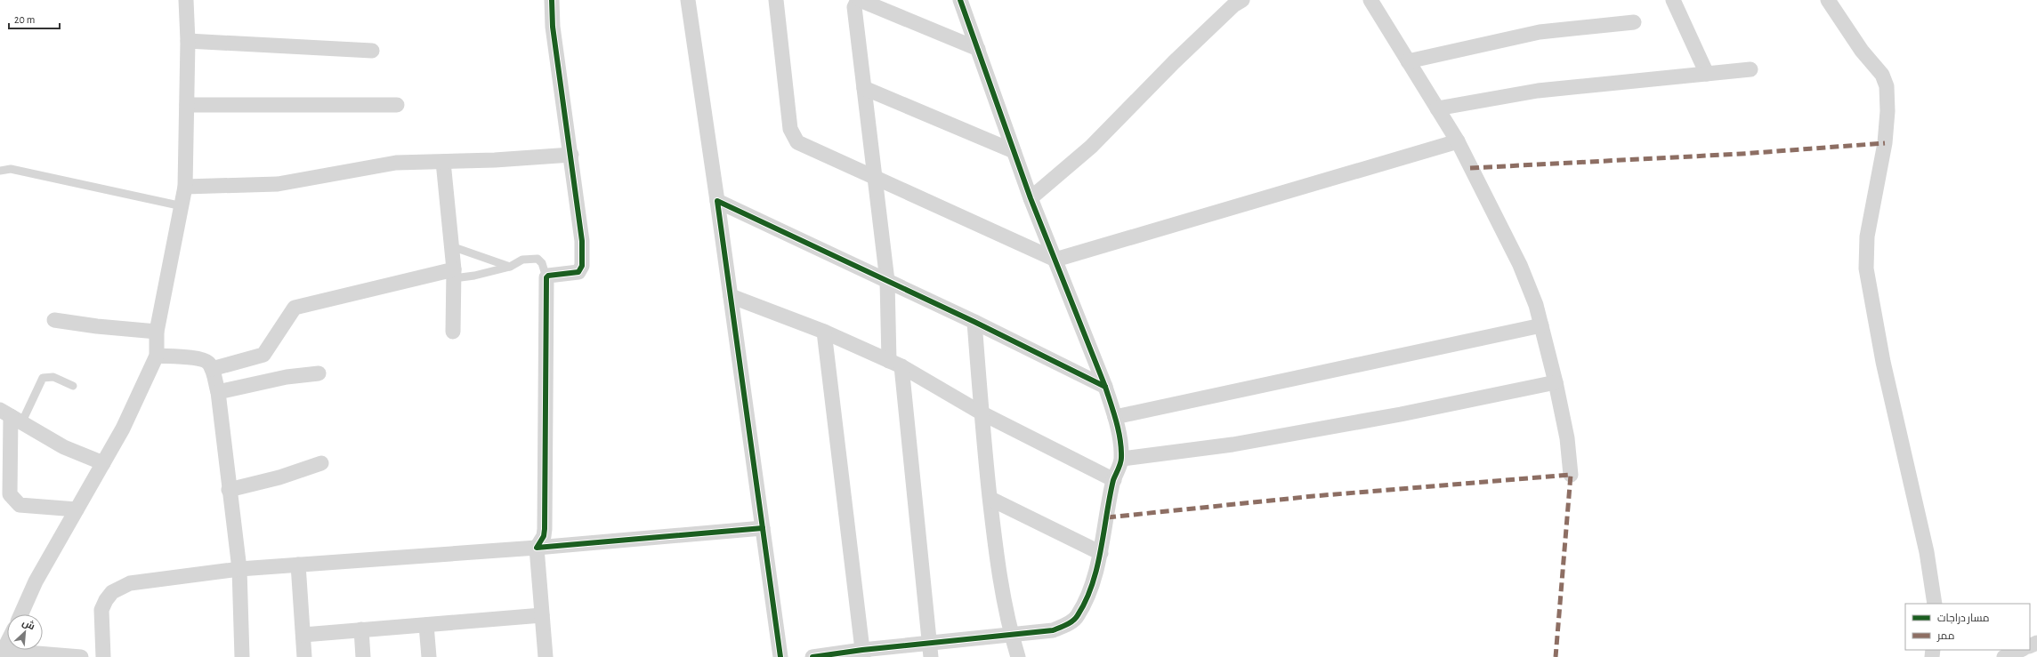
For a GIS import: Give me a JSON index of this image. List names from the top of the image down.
{
  "legend": ["مسار دراجات", "ممر"],
  "scale_bar": "20 m",
  "north": "top right"
}
